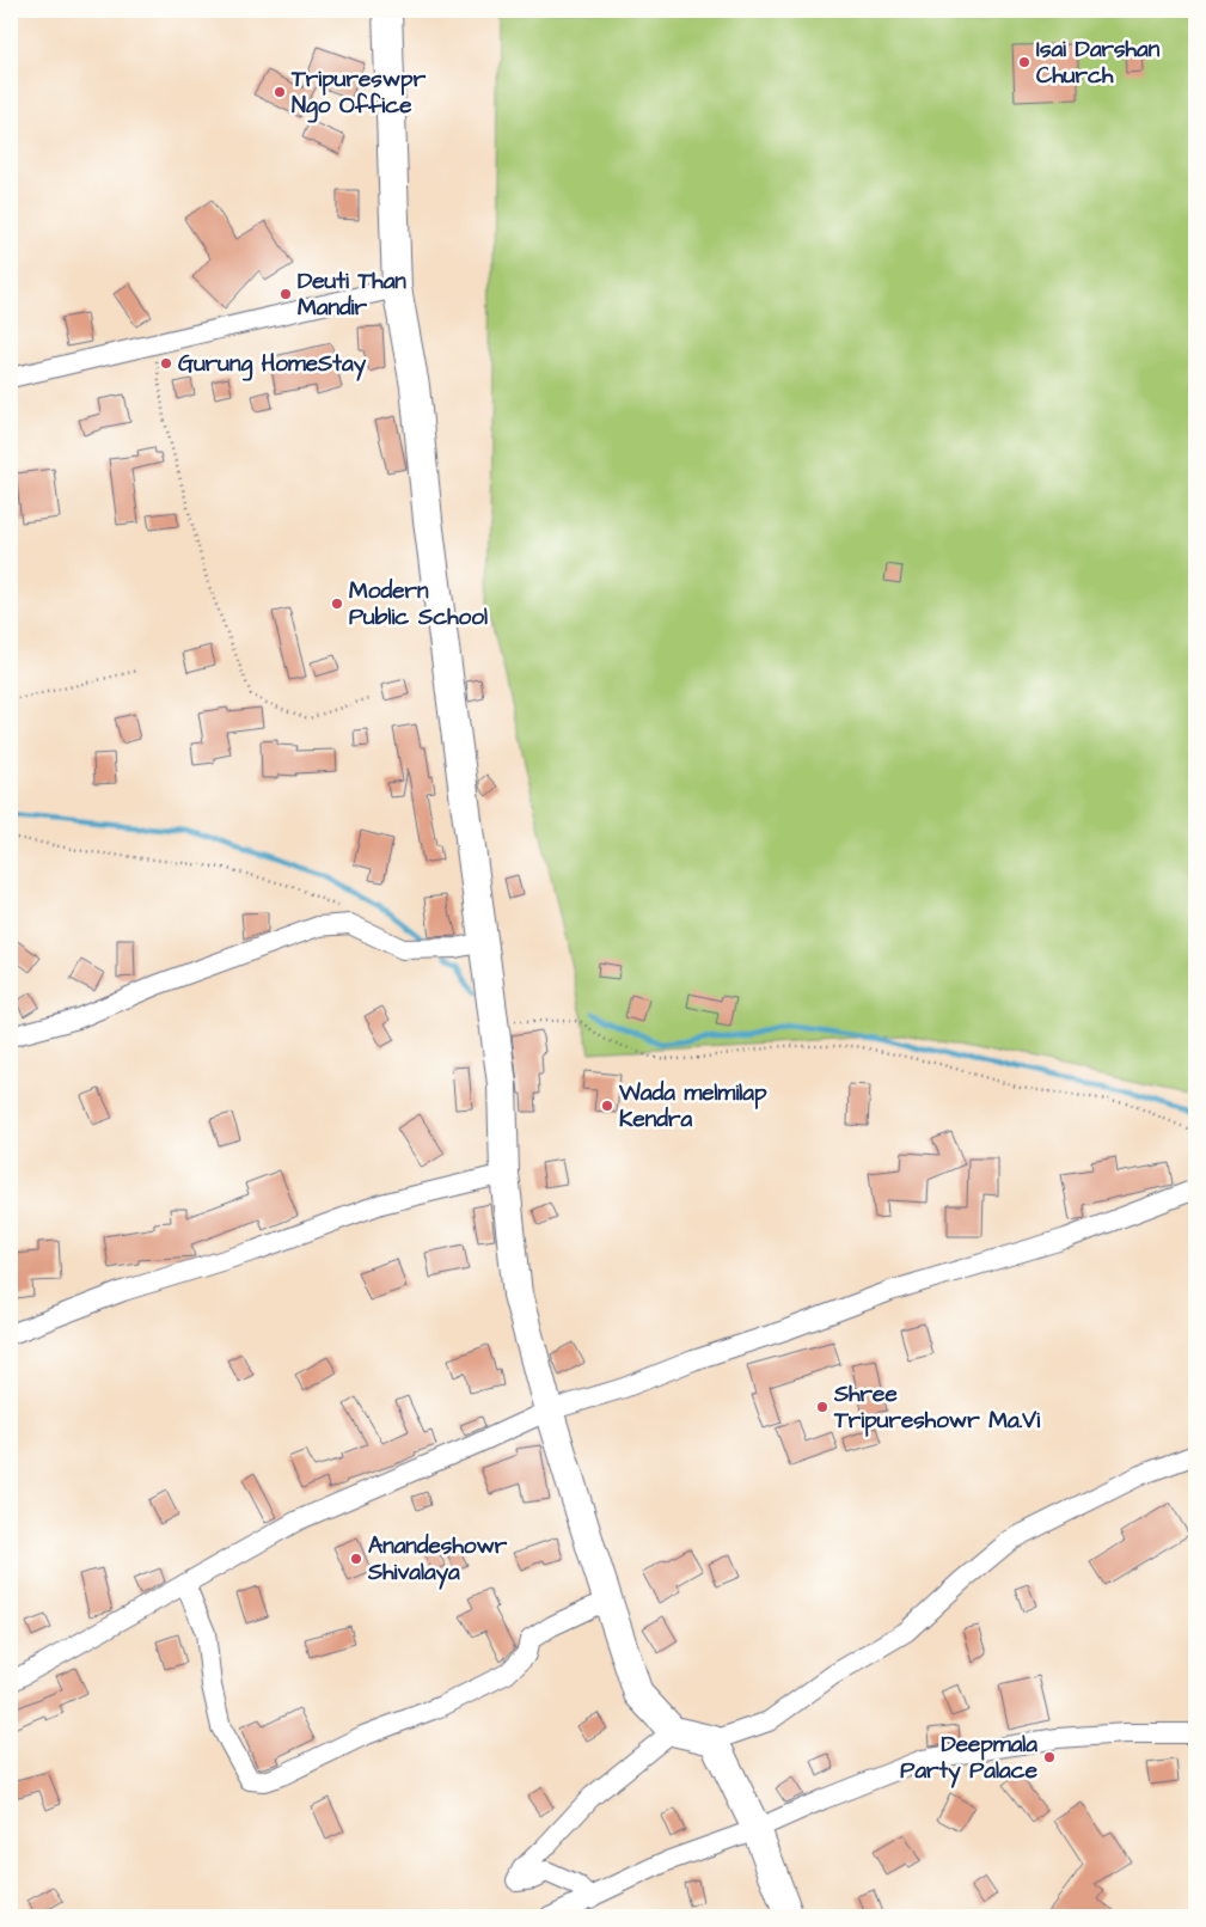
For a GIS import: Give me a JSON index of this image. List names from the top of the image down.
{
  "places": [
    "Isai Darshan Church",
    "Tripureswpr Ngo Office",
    "Deuti Than Mandir",
    "Gurung HomeStay",
    "Modern Public School",
    "Wada melmilap Kendra",
    "Shree Tripureshowr Ma.Vi",
    "Anandeshowr Shivalaya",
    "Deepmala Party Palace"
  ]
}
